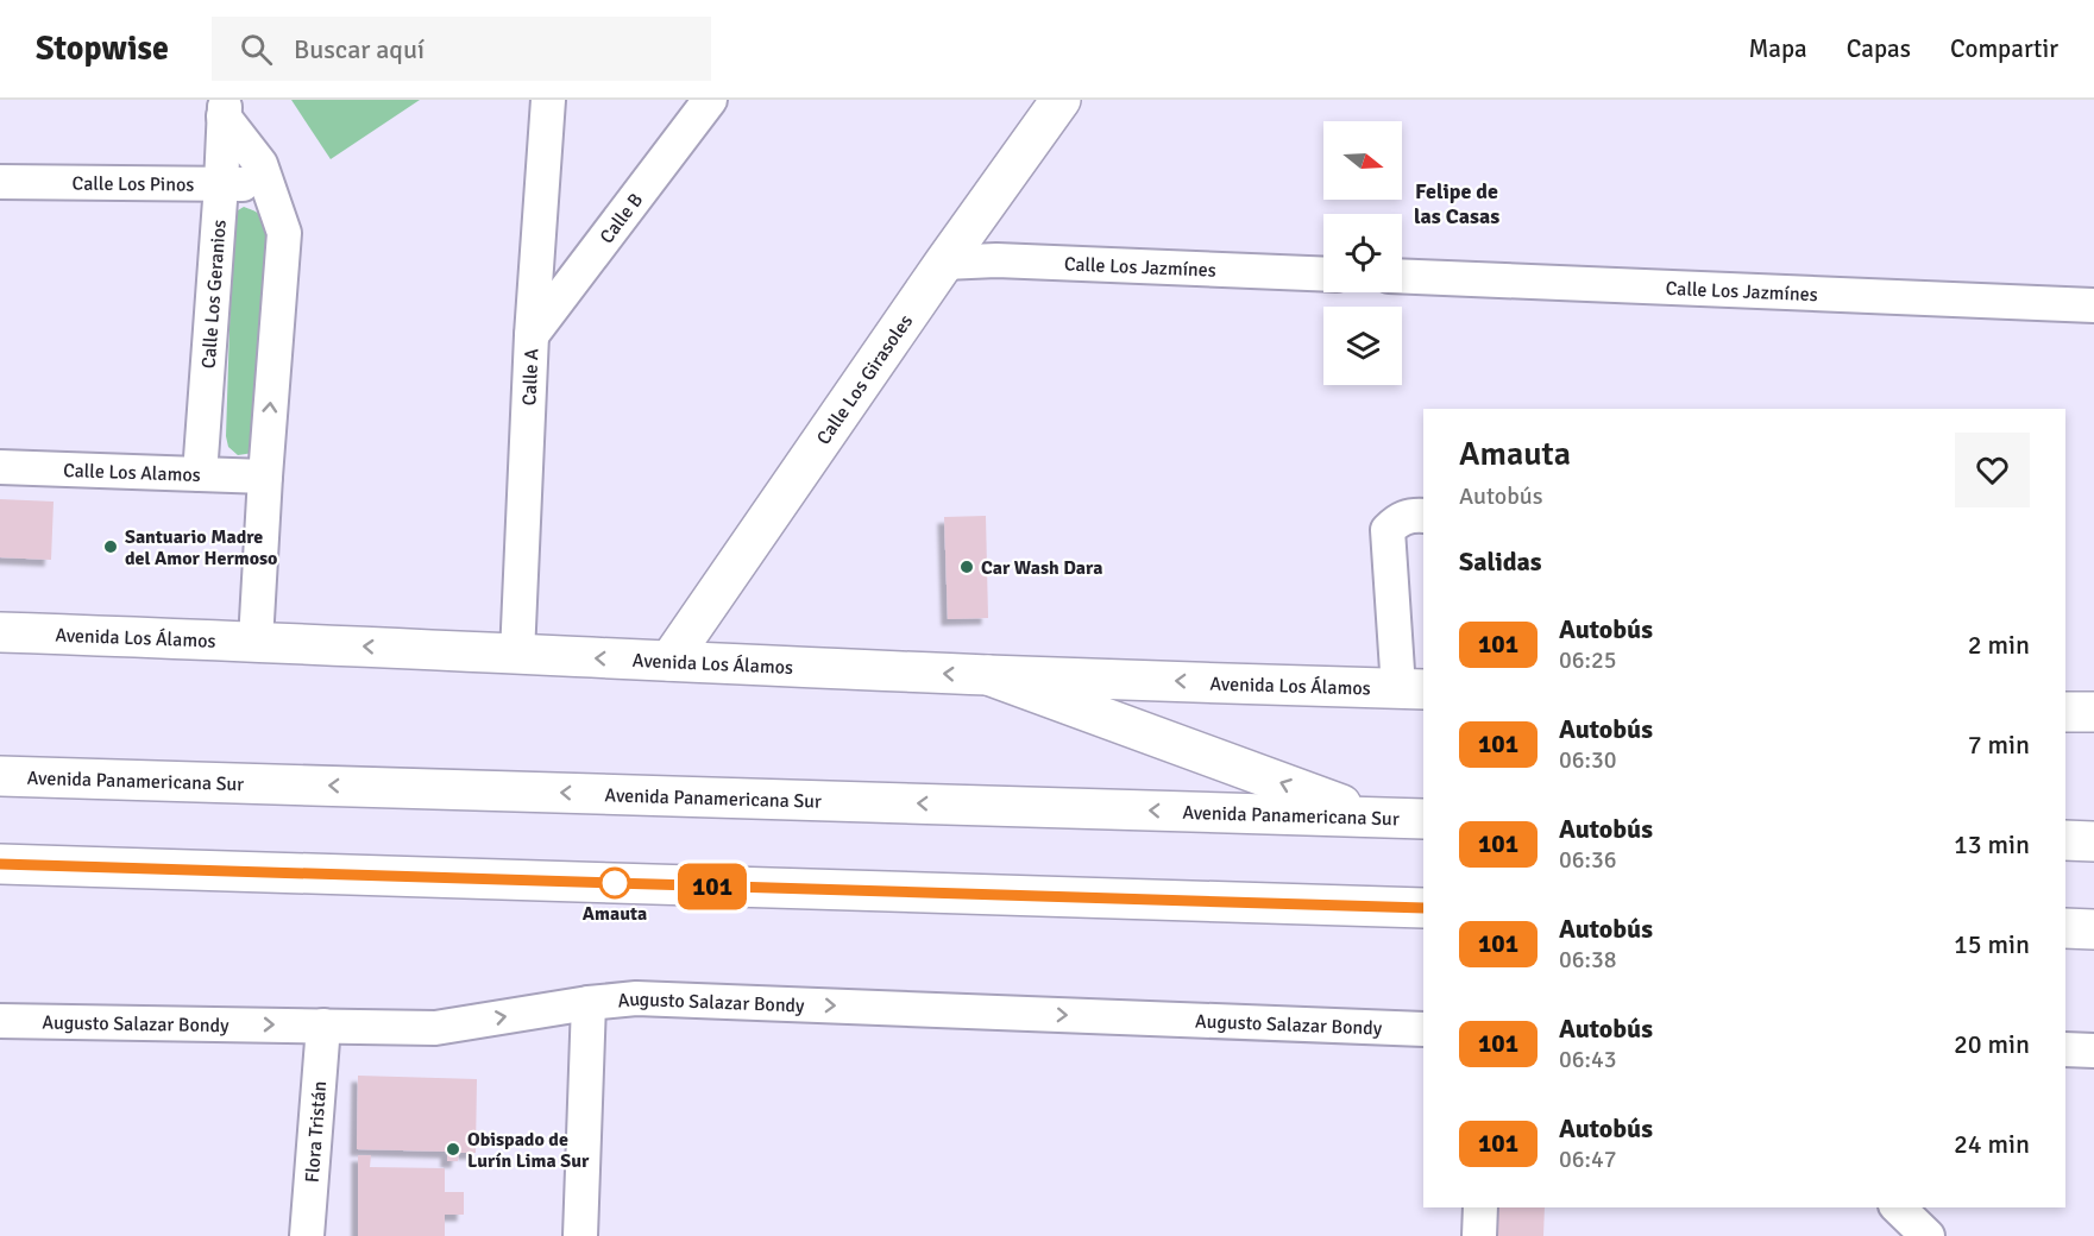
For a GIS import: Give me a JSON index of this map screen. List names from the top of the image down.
{
  "streets": {
    "main road": ["Calle Los Girasoles", "Avenida Los Álamos", "Avenida Panamericana Sur"],
    "street": [
      "Calle Los Pinos",
      "Calle B",
      "Calle Los Jazmínes",
      "Calle Los Geranios",
      "Calle A",
      "Calle Los Alamos",
      "Augusto Salazar Bondy",
      "Flora Tristán"
    ]
  },
  "crossings": [
    ["Calle Los Pinos", "Calle Los Geranios"],
    ["Calle B", "Calle A"],
    ["Calle Los Jazmínes", "Calle Los Girasoles"],
    ["Calle Los Geranios", "Calle Los Alamos"],
    ["Calle A", "Avenida Los Álamos"],
    ["Calle Los Girasoles", "Avenida Los Álamos"],
    ["Augusto Salazar Bondy", "Flora Tristán"]
  ],
  "one_way": ["Augusto Salazar Bondy"],
  "districts": ["Felipe de las Casas"],
  "places": [
    "Santuario Madre del Amor Hermoso",
    "Car Wash Dara",
    "Amauta",
    "Obispado de Lurín Lima Sur"
  ],
  "lines": ["bus line 101"],
  "north": "right",
  "page": {
    "header": "Stopwise",
    "search": "Buscar aquí",
    "nav": ["Mapa", "Capas", "Compartir"],
    "on_map": "101",
    "heading": [
      ["Amauta", "Autobús"],
      "Salidas"
    ],
    "list": [
      {
        "mark": "101",
        "name": "Autobús",
        "note": "06:25",
        "value": "2 min"
      },
      {
        "mark": "101",
        "name": "Autobús",
        "note": "06:30",
        "value": "7 min"
      },
      {
        "mark": "101",
        "name": "Autobús",
        "note": "06:36",
        "value": "13 min"
      },
      {
        "mark": "101",
        "name": "Autobús",
        "note": "06:38",
        "value": "15 min"
      },
      {
        "mark": "101",
        "name": "Autobús",
        "note": "06:43",
        "value": "20 min"
      },
      {
        "mark": "101",
        "name": "Autobús",
        "note": "06:47",
        "value": "24 min"
      }
    ]
  }
}
